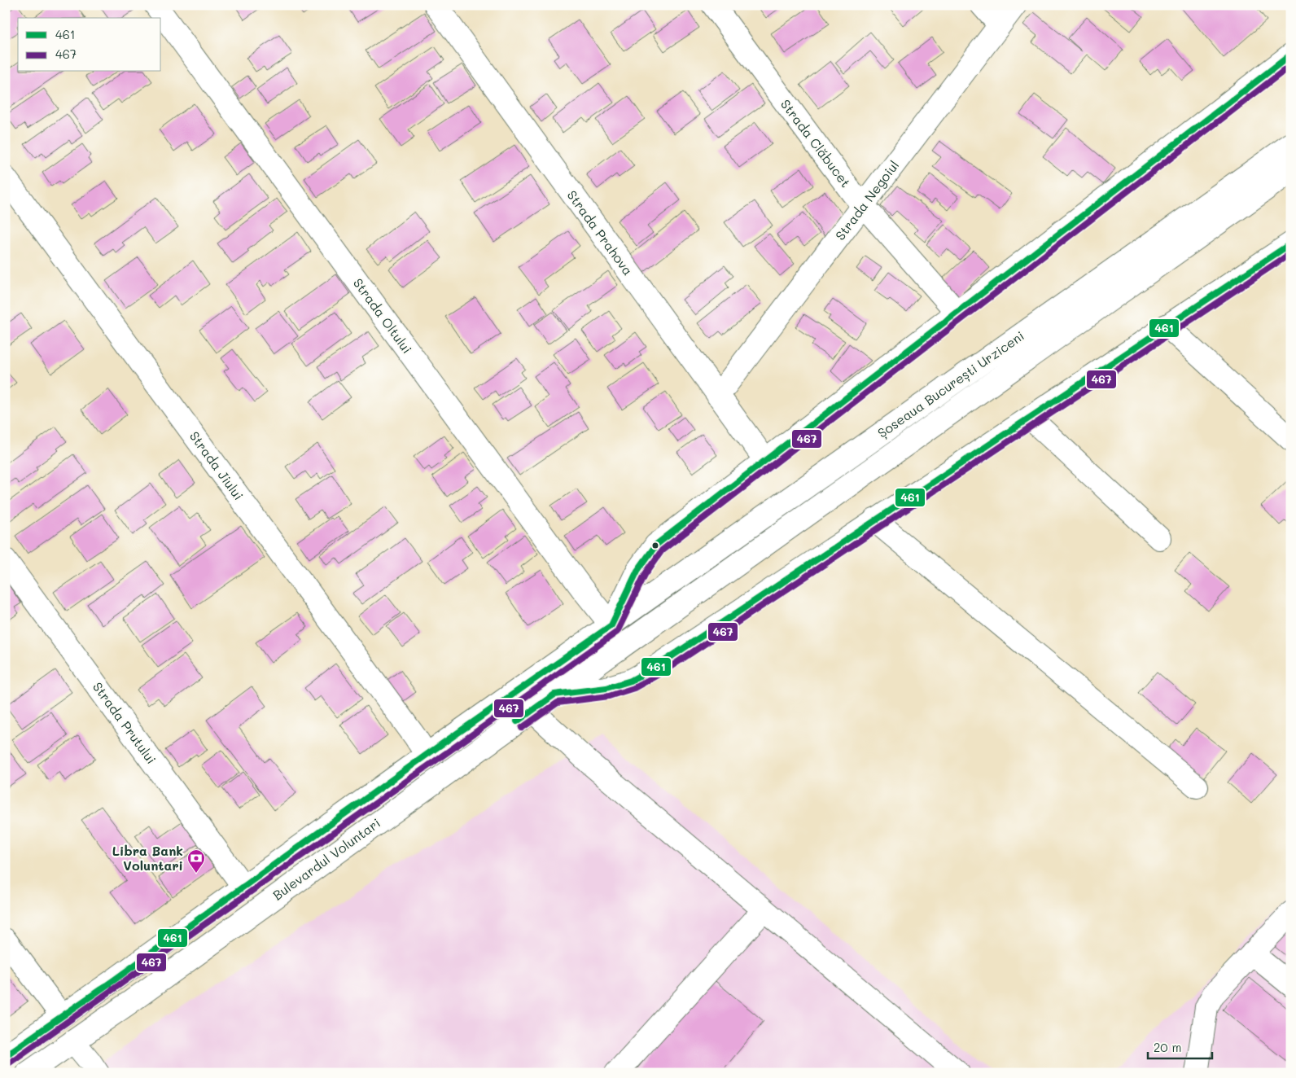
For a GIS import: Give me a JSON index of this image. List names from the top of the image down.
{
  "streets": {
    "main road": [
      "Strada Clăbucet",
      "Strada Negoiul",
      "Strada Prahova",
      "Strada Oltului",
      "Șoseaua București Urziceni",
      "Strada Jiului",
      "Strada Prutului",
      "Bulevardul Voluntari"
    ]
  },
  "crossings": [
    ["Strada Clăbucet", "Strada Negoiul"],
    ["Strada Negoiul", "Strada Prahova"],
    ["Strada Oltului", "Șoseaua București Urziceni"],
    ["Strada Oltului", "Bulevardul Voluntari"],
    ["Șoseaua București Urziceni", "Bulevardul Voluntari"],
    ["Strada Jiului", "Bulevardul Voluntari"],
    ["Strada Prutului", "Bulevardul Voluntari"]
  ],
  "places": {
    "bank": ["Libra Bank Voluntari"]
  },
  "lines": ["transit line 461", "transit line 467"],
  "legend": ["461", "467"],
  "scale_bar": "20 m"
}
